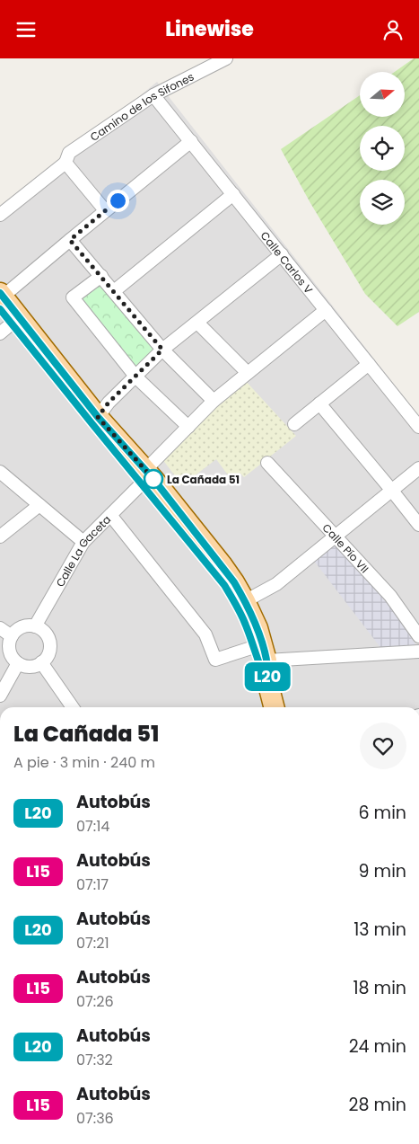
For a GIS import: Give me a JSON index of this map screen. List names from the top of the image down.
{
  "streets": {
    "street": [
      "Camino de los Sifones",
      "Calle Carlos V",
      "Calle Pío VII",
      "Calle La Gaceta"
    ]
  },
  "crossings": [
    ["Camino de los Sifones", "Calle Carlos V"],
    ["Calle Carlos V", "Calle La Gaceta"]
  ],
  "places": ["La Cañada 51"],
  "lines": ["bus line L20"],
  "north": "right",
  "page": {
    "header": "Linewise",
    "on_map": "L20",
    "heading": ["La Cañada 51", "A pie · 3 min · 240 m"],
    "list": [
      {
        "mark": "L20",
        "name": "Autobús",
        "note": "07:14",
        "value": "6 min"
      },
      {
        "mark": "L15",
        "name": "Autobús",
        "note": "07:17",
        "value": "9 min"
      },
      {
        "mark": "L20",
        "name": "Autobús",
        "note": "07:21",
        "value": "13 min"
      },
      {
        "mark": "L15",
        "name": "Autobús",
        "note": "07:26",
        "value": "18 min"
      },
      {
        "mark": "L20",
        "name": "Autobús",
        "note": "07:32",
        "value": "24 min"
      },
      {
        "mark": "L15",
        "name": "Autobús",
        "note": "07:36",
        "value": "28 min"
      }
    ]
  }
}
